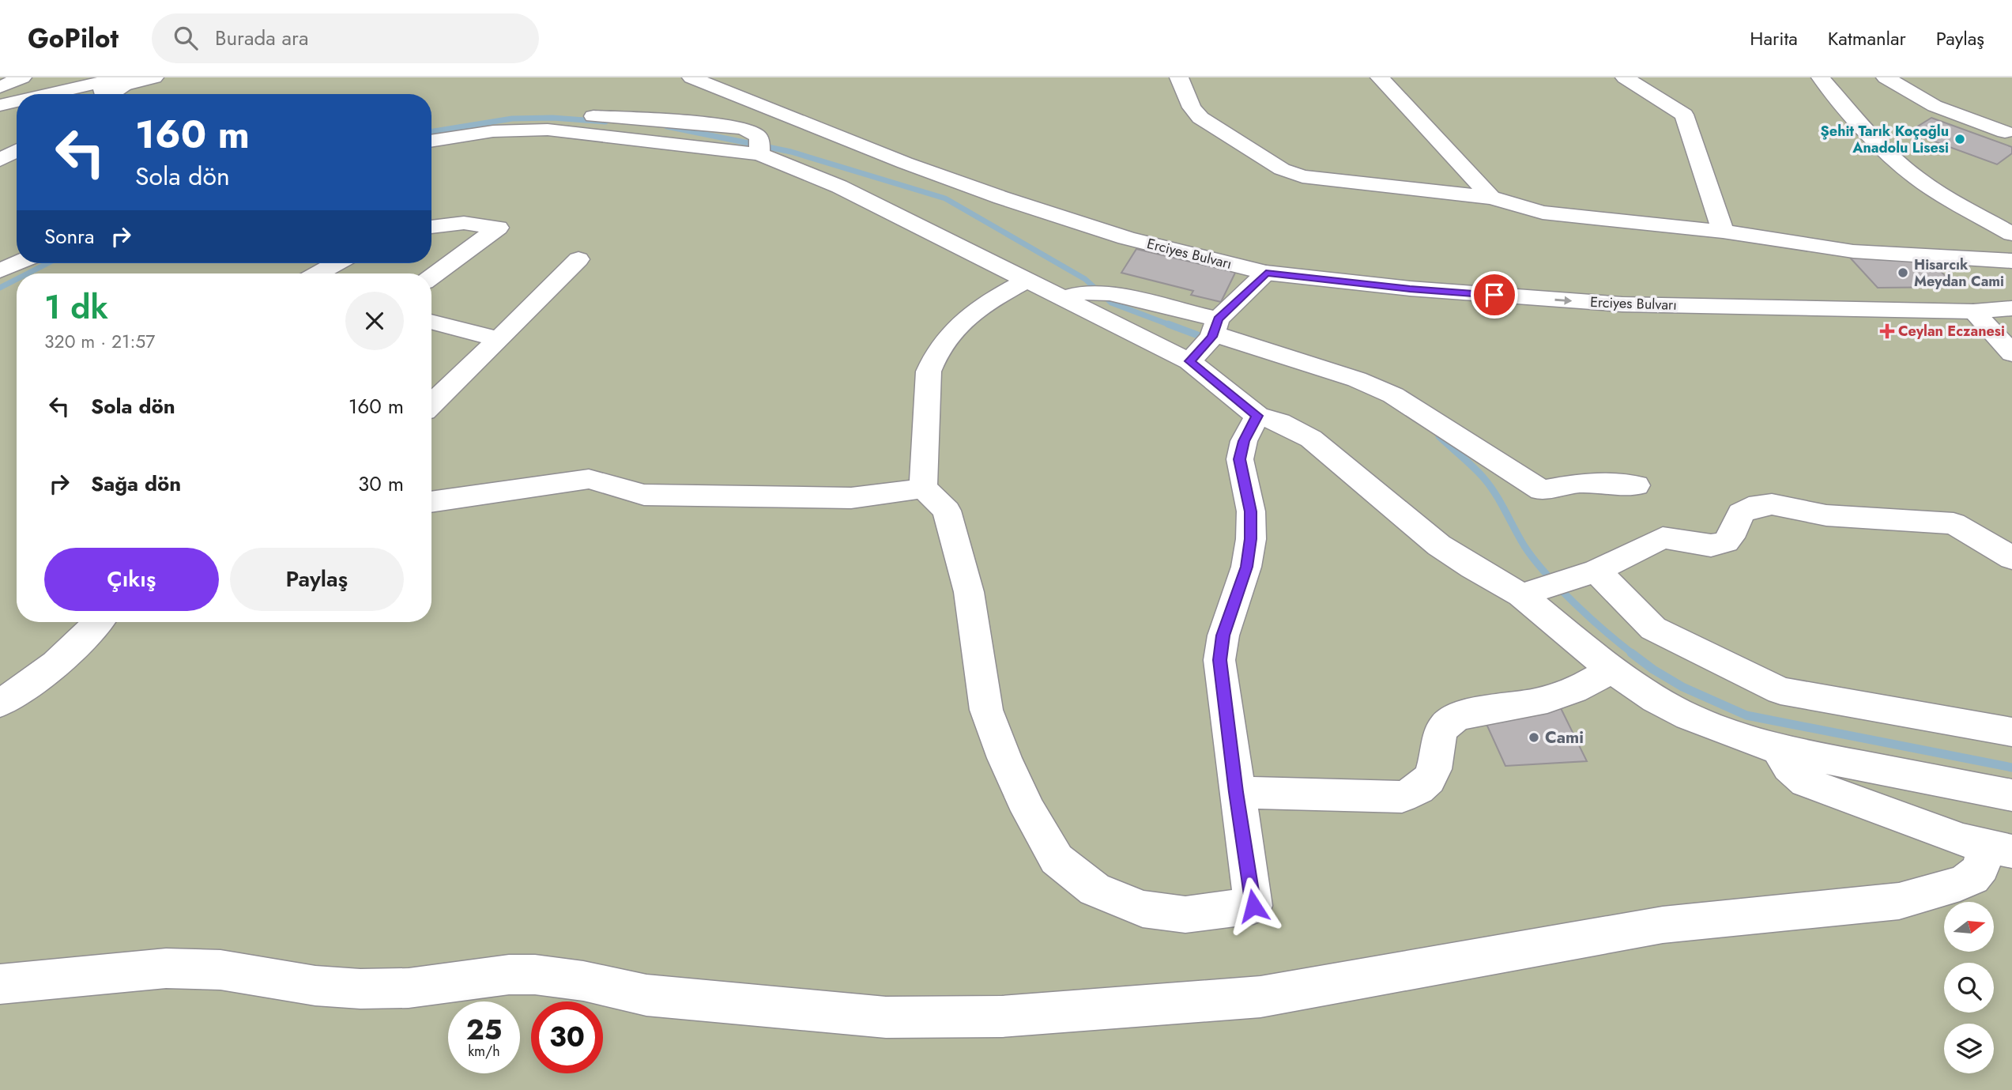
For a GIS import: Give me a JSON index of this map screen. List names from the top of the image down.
{
  "streets": {
    "main road": ["Erciyes Bulvarı"]
  },
  "places": {
    "other": ["Şehit Tarık Koçoğlu Anadolu Lisesi", "Hisarcık Meydan Cami", "Cami"],
    "health": ["Ceylan Eczanesi"]
  },
  "north": "right",
  "page": {
    "header": "GoPilot",
    "search": "Burada ara",
    "nav": ["Harita", "Katmanlar", "Paylaş"],
    "turn": ["160 m", "Sola dön"],
    "then": "Sonra",
    "heading": ["1 dk", "320 m · 21:57"],
    "list": [
      {
        "name": "Sola dön",
        "value": "160 m"
      },
      {
        "name": "Sağa dön",
        "value": "30 m"
      }
    ],
    "buttons": ["Çıkış", "Paylaş"],
    "speed": "25 km/h",
    "limit": "30"
  }
}
